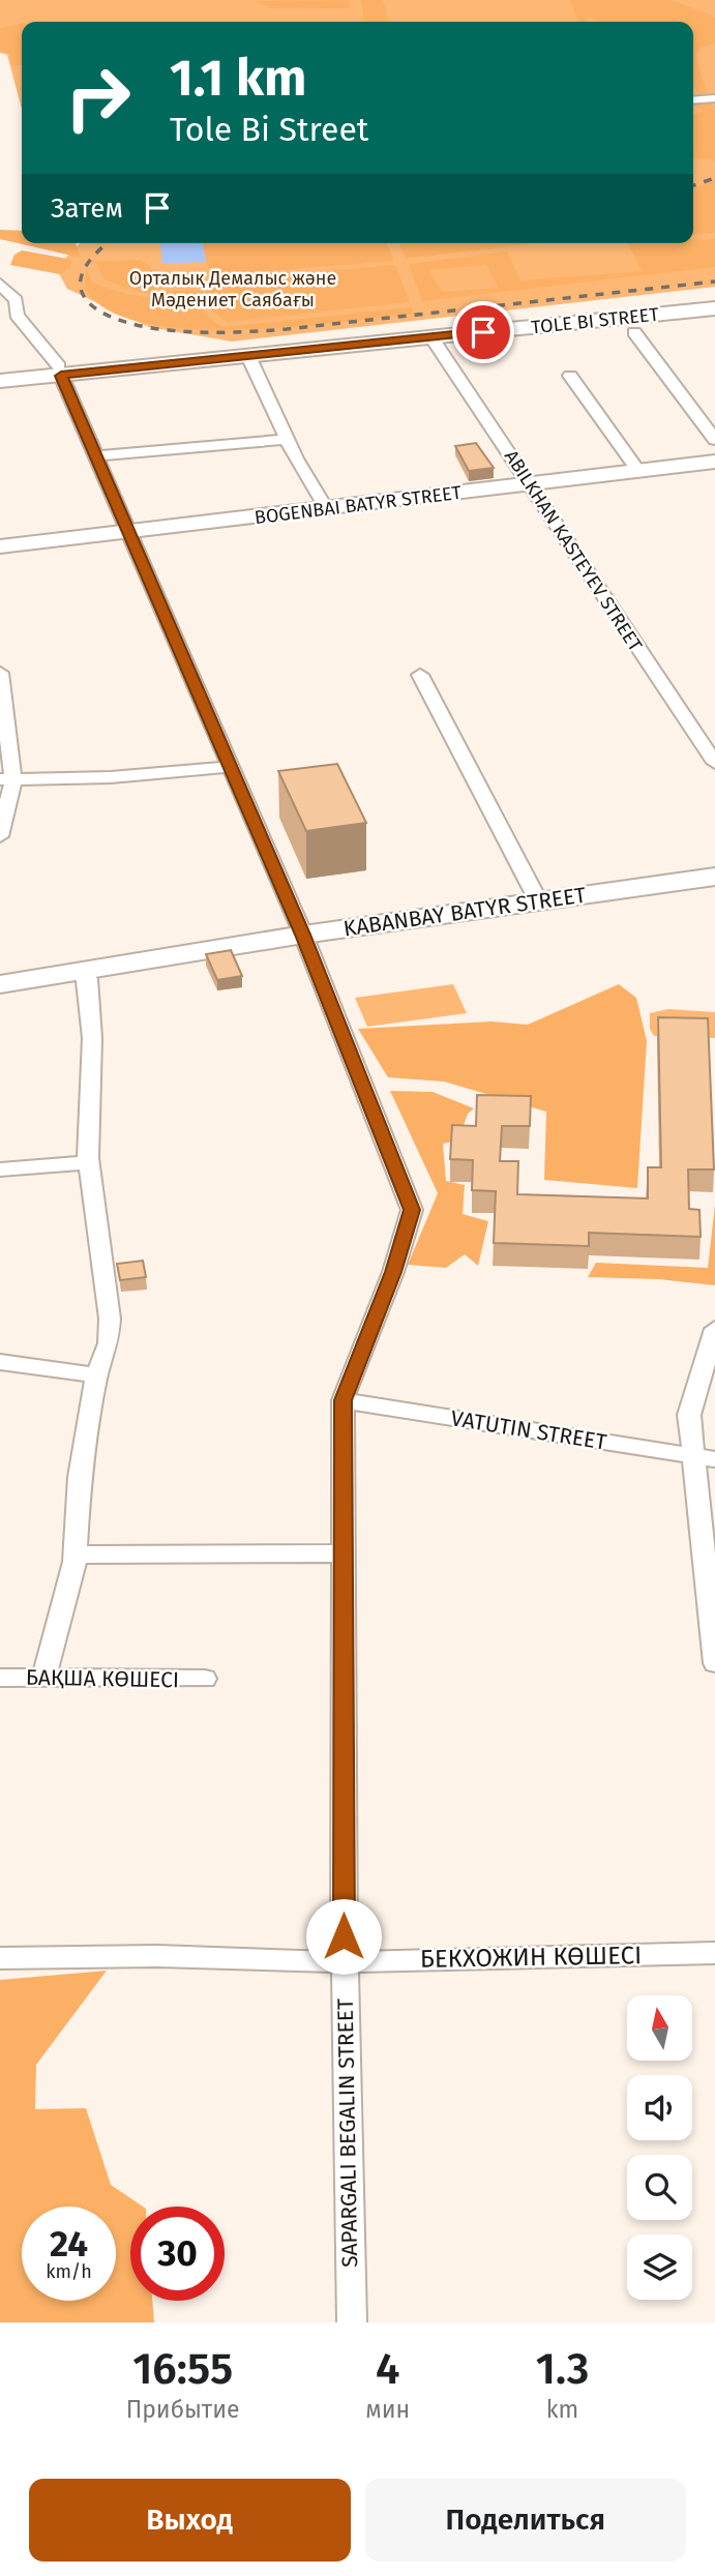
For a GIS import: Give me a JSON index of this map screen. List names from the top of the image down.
{
  "streets": {
    "main road": ["TOLE BI STREET", "BOGENBAI BATYR STREET", "KABANBAY BATYR STREET"],
    "street": [
      "ABILKHAN KASTEYEV STREET",
      "VATUTIN STREET",
      "БАҚША КӨШЕСІ",
      "БЕКХОЖИН КӨШЕСІ",
      "SAPARGALI BEGALIN STREET"
    ]
  },
  "crossings": [
    ["TOLE BI STREET", "ABILKHAN KASTEYEV STREET"],
    ["TOLE BI STREET", "SAPARGALI BEGALIN STREET"],
    ["BOGENBAI BATYR STREET", "ABILKHAN KASTEYEV STREET"],
    ["BOGENBAI BATYR STREET", "SAPARGALI BEGALIN STREET"],
    ["KABANBAY BATYR STREET", "SAPARGALI BEGALIN STREET"],
    ["VATUTIN STREET", "SAPARGALI BEGALIN STREET"],
    ["БЕКХОЖИН КӨШЕСІ", "SAPARGALI BEGALIN STREET"]
  ],
  "parks": ["Орталық Демалыс және Мәдениет Саябағы"],
  "north": "top",
  "page": {
    "turn": ["1.1 km", "Tole Bi Street"],
    "then": "Затем",
    "speed": "24 km/h",
    "limit": "30",
    "eta": [
      "16:55",
      "Прибытие",
      "4",
      "мин",
      "1.3",
      "km"
    ],
    "buttons": ["Выход", "Поделиться"]
  }
}
